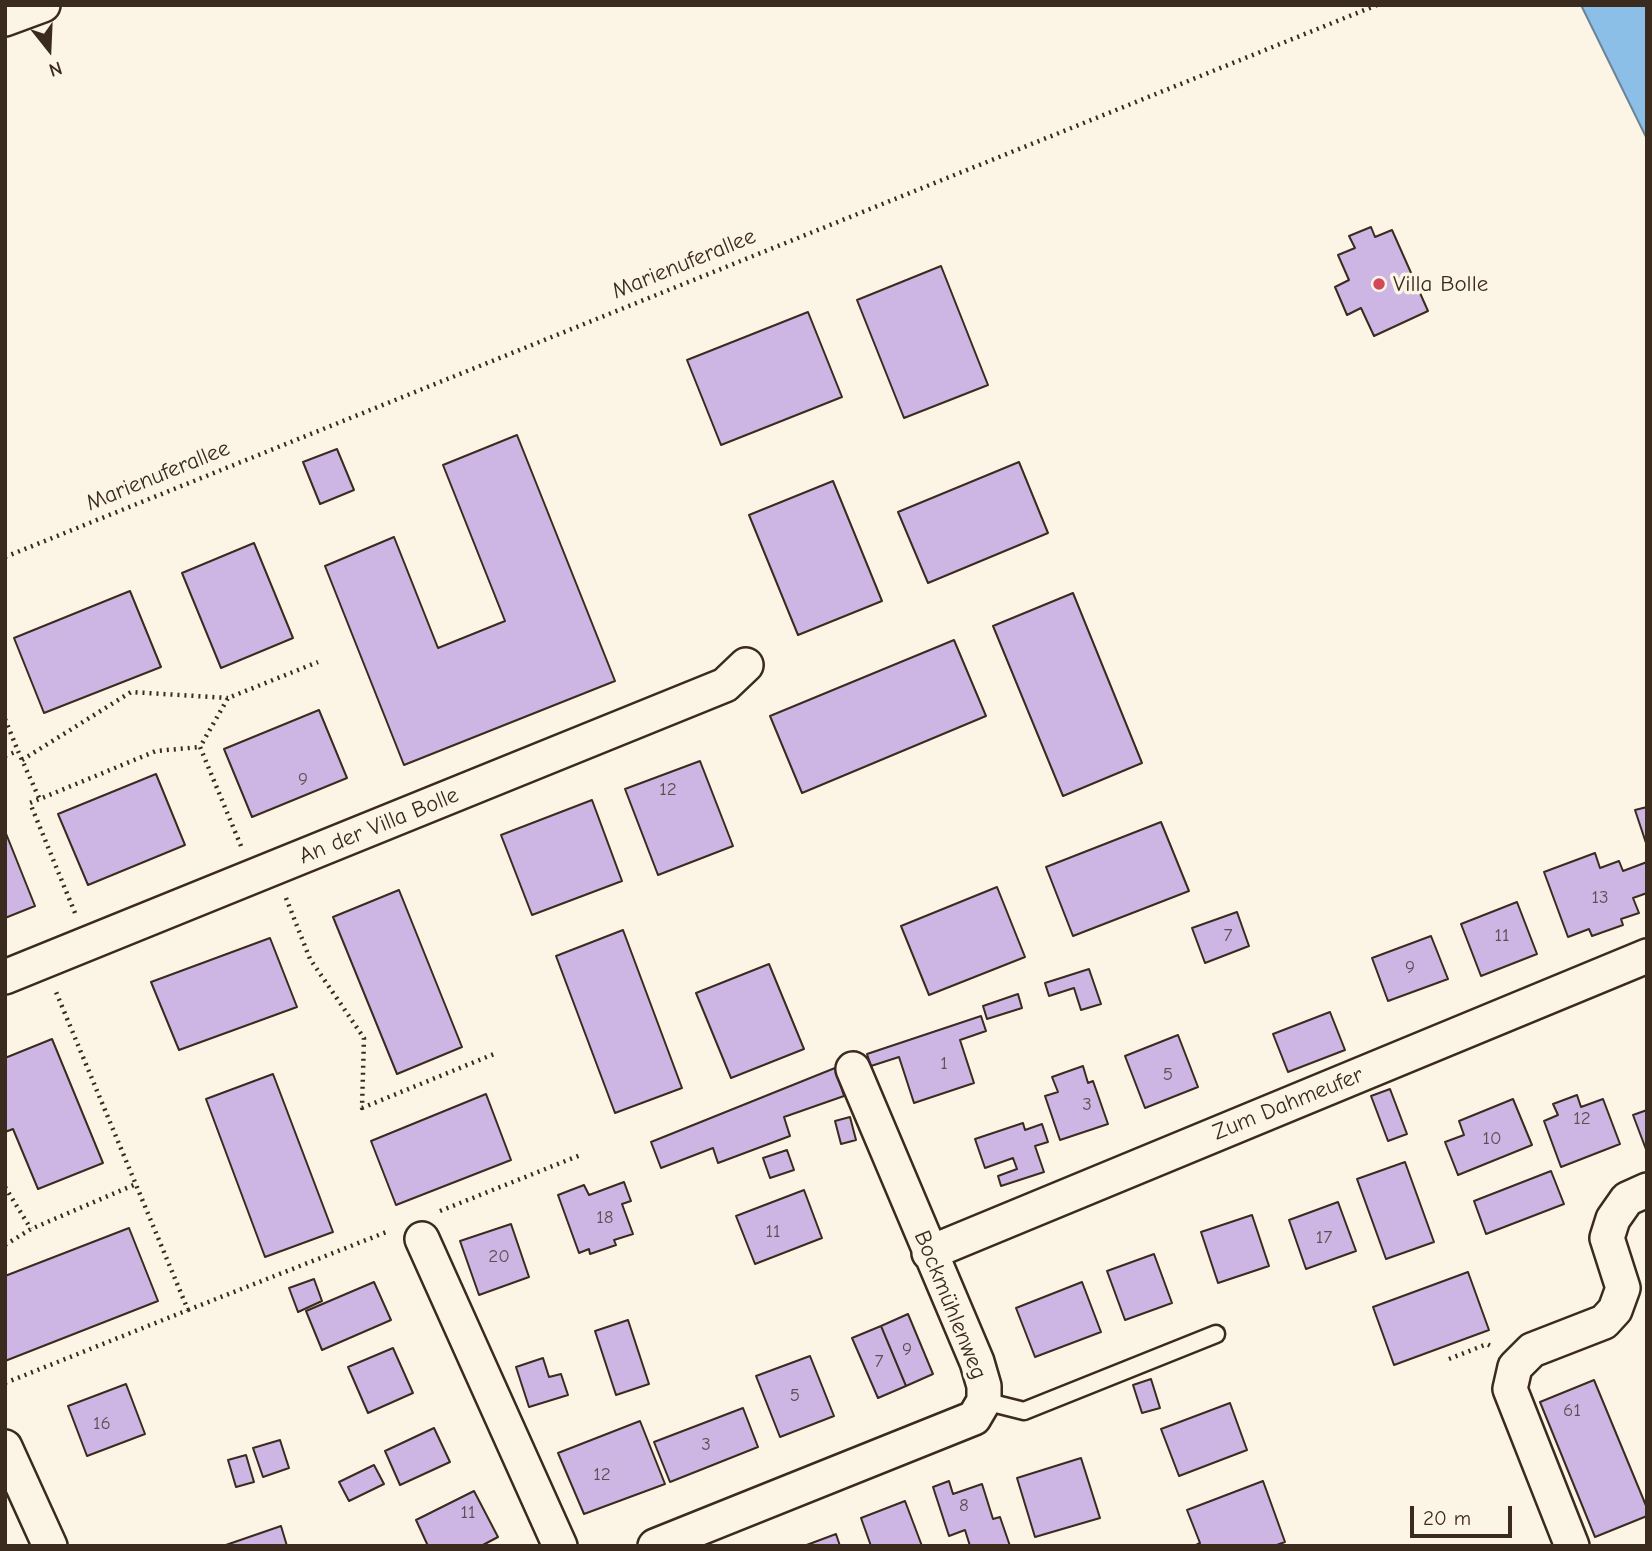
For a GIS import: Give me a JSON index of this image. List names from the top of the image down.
{
  "streets": {
    "street": ["An der Villa Bolle", "Zum Dahmeufer", "Bockmühlenweg"],
    "path": ["Marienuferallee"]
  },
  "crossings": [
    ["Zum Dahmeufer", "Bockmühlenweg"]
  ],
  "places": ["Villa Bolle"],
  "house_numbers": [
    "9",
    "12",
    "13",
    "7",
    "11",
    "9",
    "1",
    "5",
    "3",
    "12",
    "10",
    "18",
    "11",
    "17",
    "20",
    "9",
    "7",
    "5",
    "61",
    "16",
    "3",
    "12",
    "8",
    "11"
  ],
  "scale_bar": "20 m",
  "north": "bottom"
}
